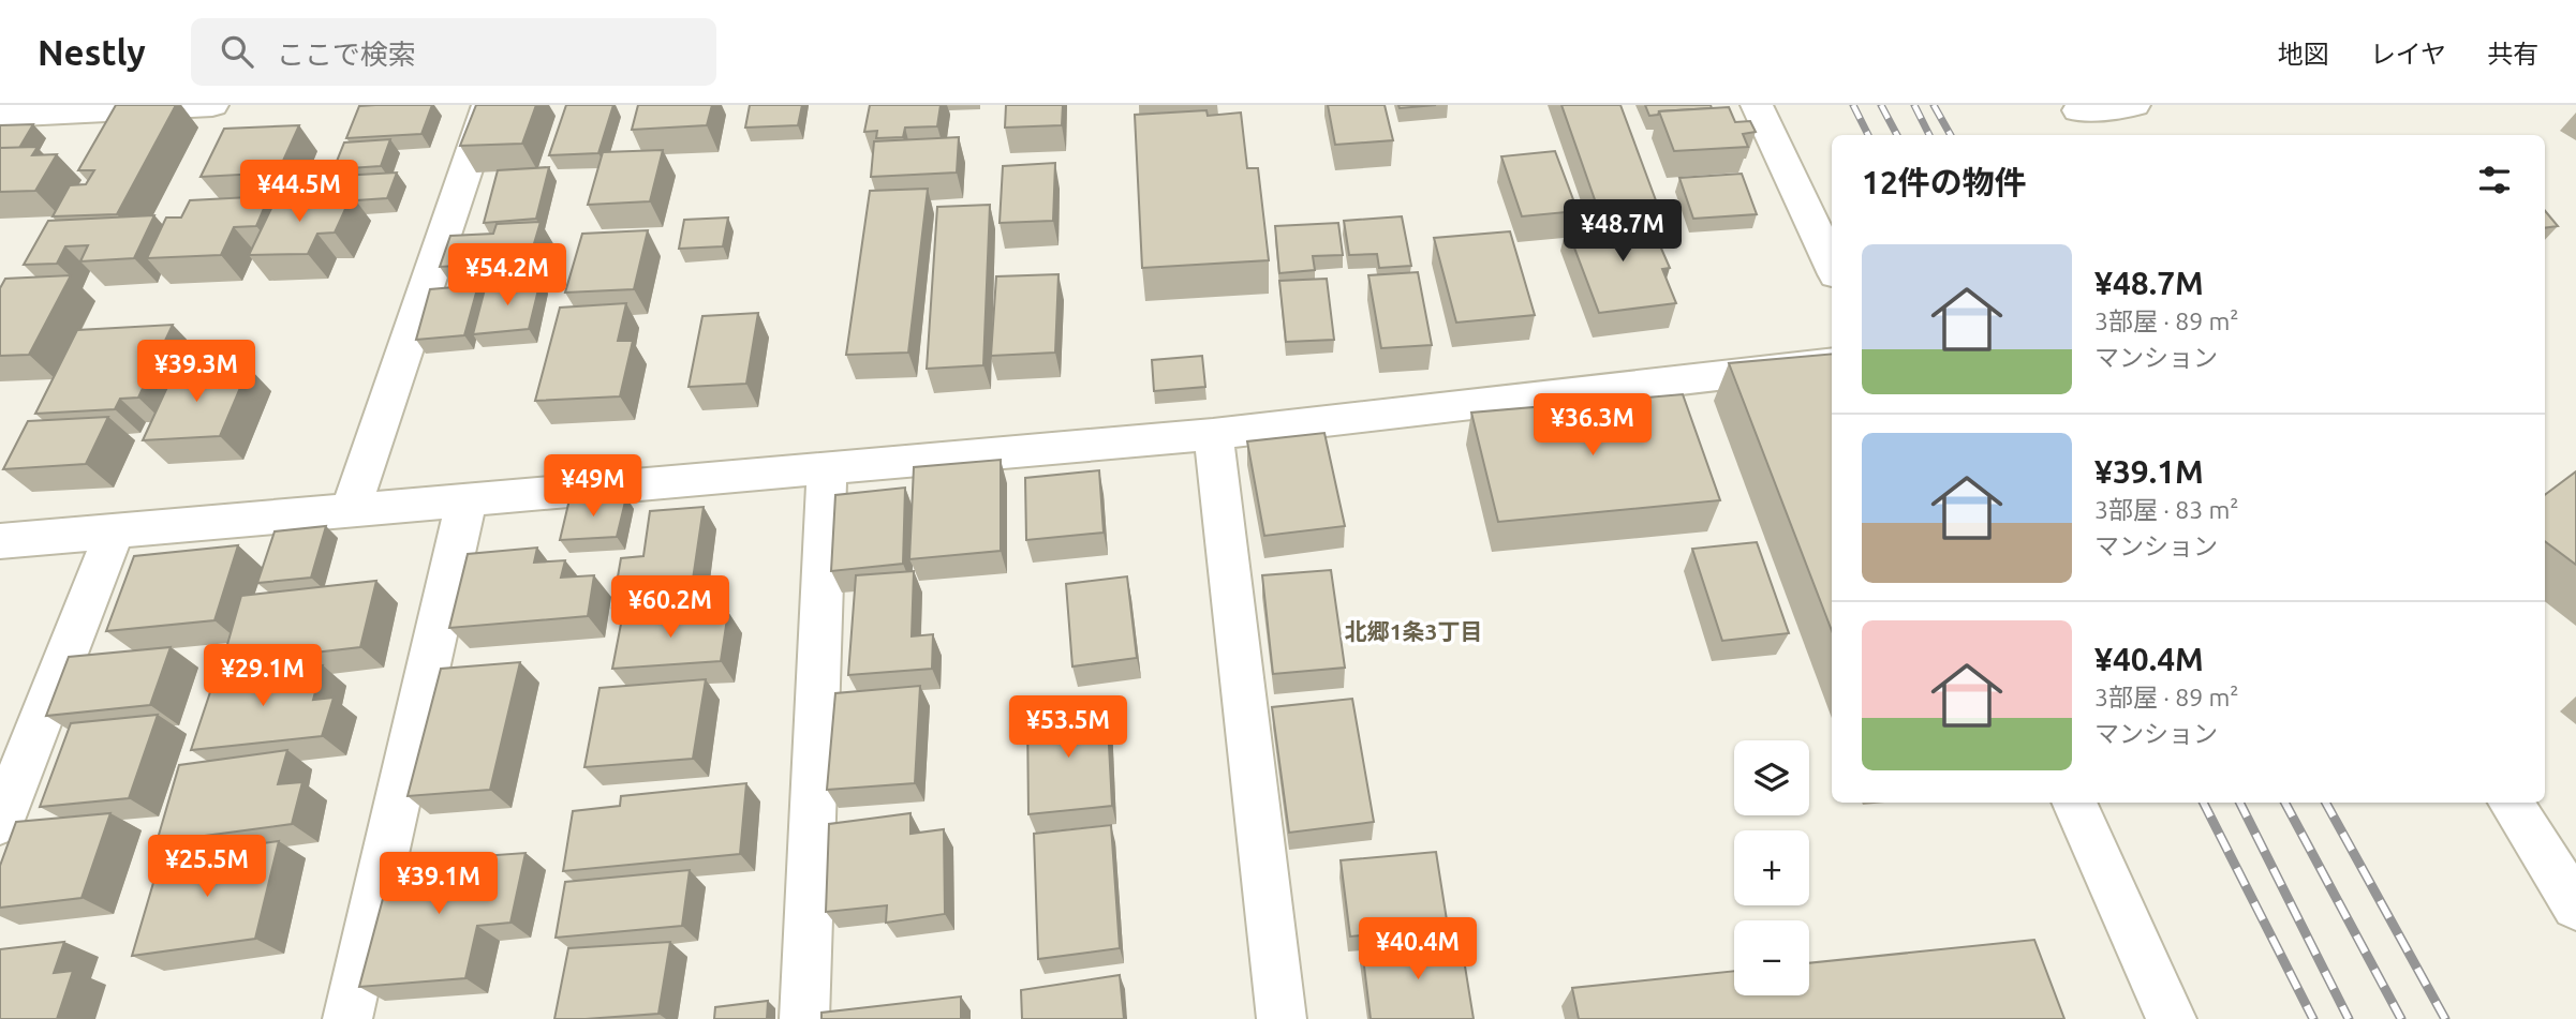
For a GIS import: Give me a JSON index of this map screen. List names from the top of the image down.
{
  "districts": ["北郷1条3丁目"],
  "page": {
    "header": "Nestly",
    "search": "ここで検索",
    "nav": ["地図", "レイヤ", "共有"],
    "heading": "12件の物件",
    "price": [
      "¥44.5M",
      "¥48.7M",
      "¥54.2M",
      "¥39.3M",
      "¥36.3M",
      "¥49M",
      "¥60.2M",
      "¥29.1M",
      "¥53.5M",
      "¥25.5M",
      "¥39.1M",
      "¥40.4M"
    ],
    "list": [
      {
        "name": "¥48.7M",
        "note": "3部屋 · 89 m² · マンション"
      },
      {
        "name": "¥39.1M",
        "note": "3部屋 · 83 m² · マンション"
      },
      {
        "name": "¥40.4M",
        "note": "3部屋 · 89 m² · マンション"
      }
    ],
    "map_buttons": ["+", "−"]
  }
}
